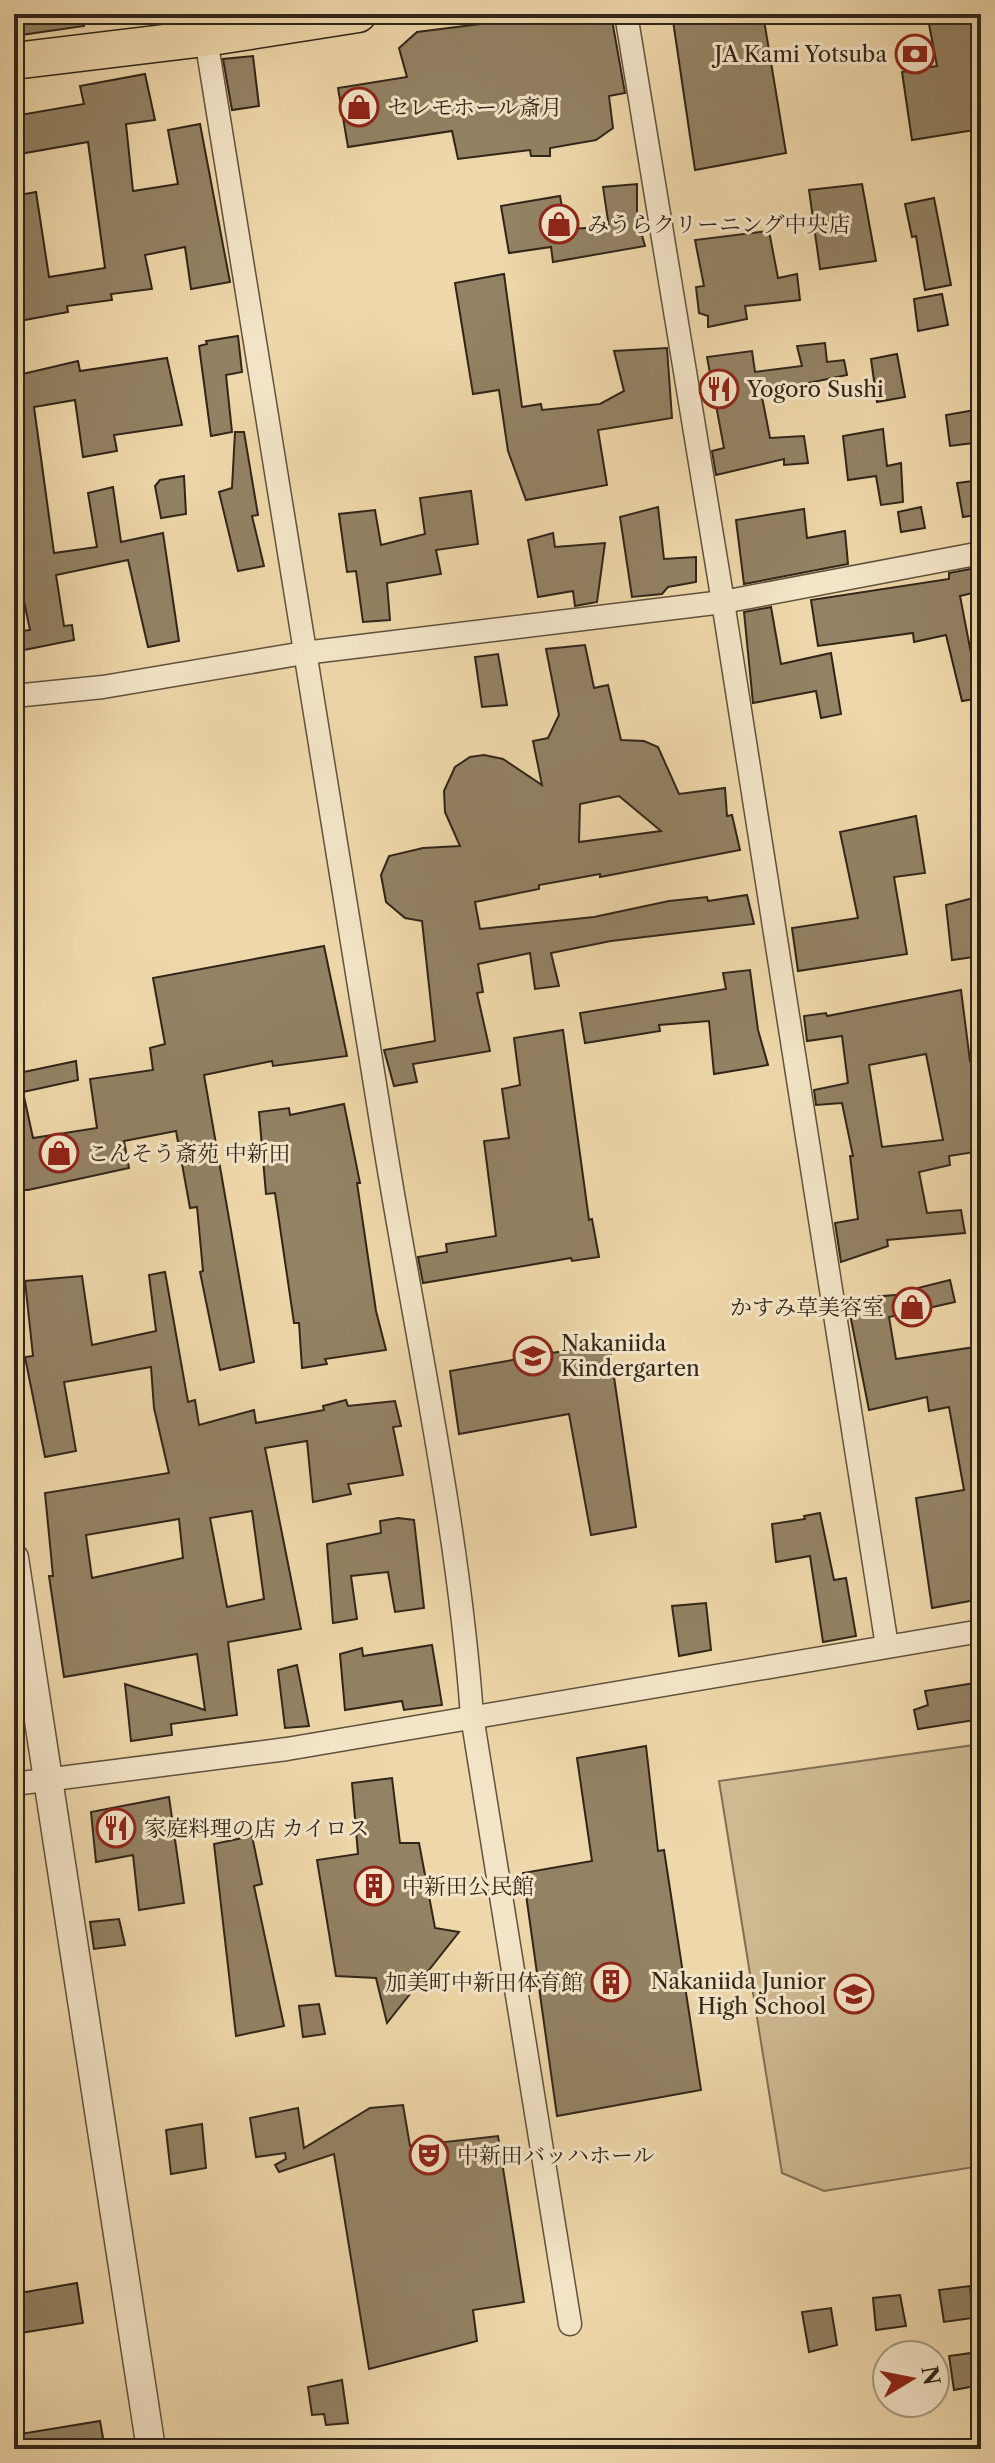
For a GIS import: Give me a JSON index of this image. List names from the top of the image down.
{
  "places": {
    "bank": ["JA Kami Yotsuba"],
    "shop": [
      "セレモホール斎月",
      "みうらクリーニング中央店",
      "こんそう斎苑 中新田",
      "かすみ草美容室"
    ],
    "restaurant": ["Yogoro Sushi", "家庭料理の店 カイロス"],
    "school or university": ["Nakaniida Kindergarten", "Nakaniida Junior High School"],
    "building": ["中新田公民館", "加美町中新田体育館"],
    "theatre": ["中新田バッハホール"]
  },
  "north": "right"
}
